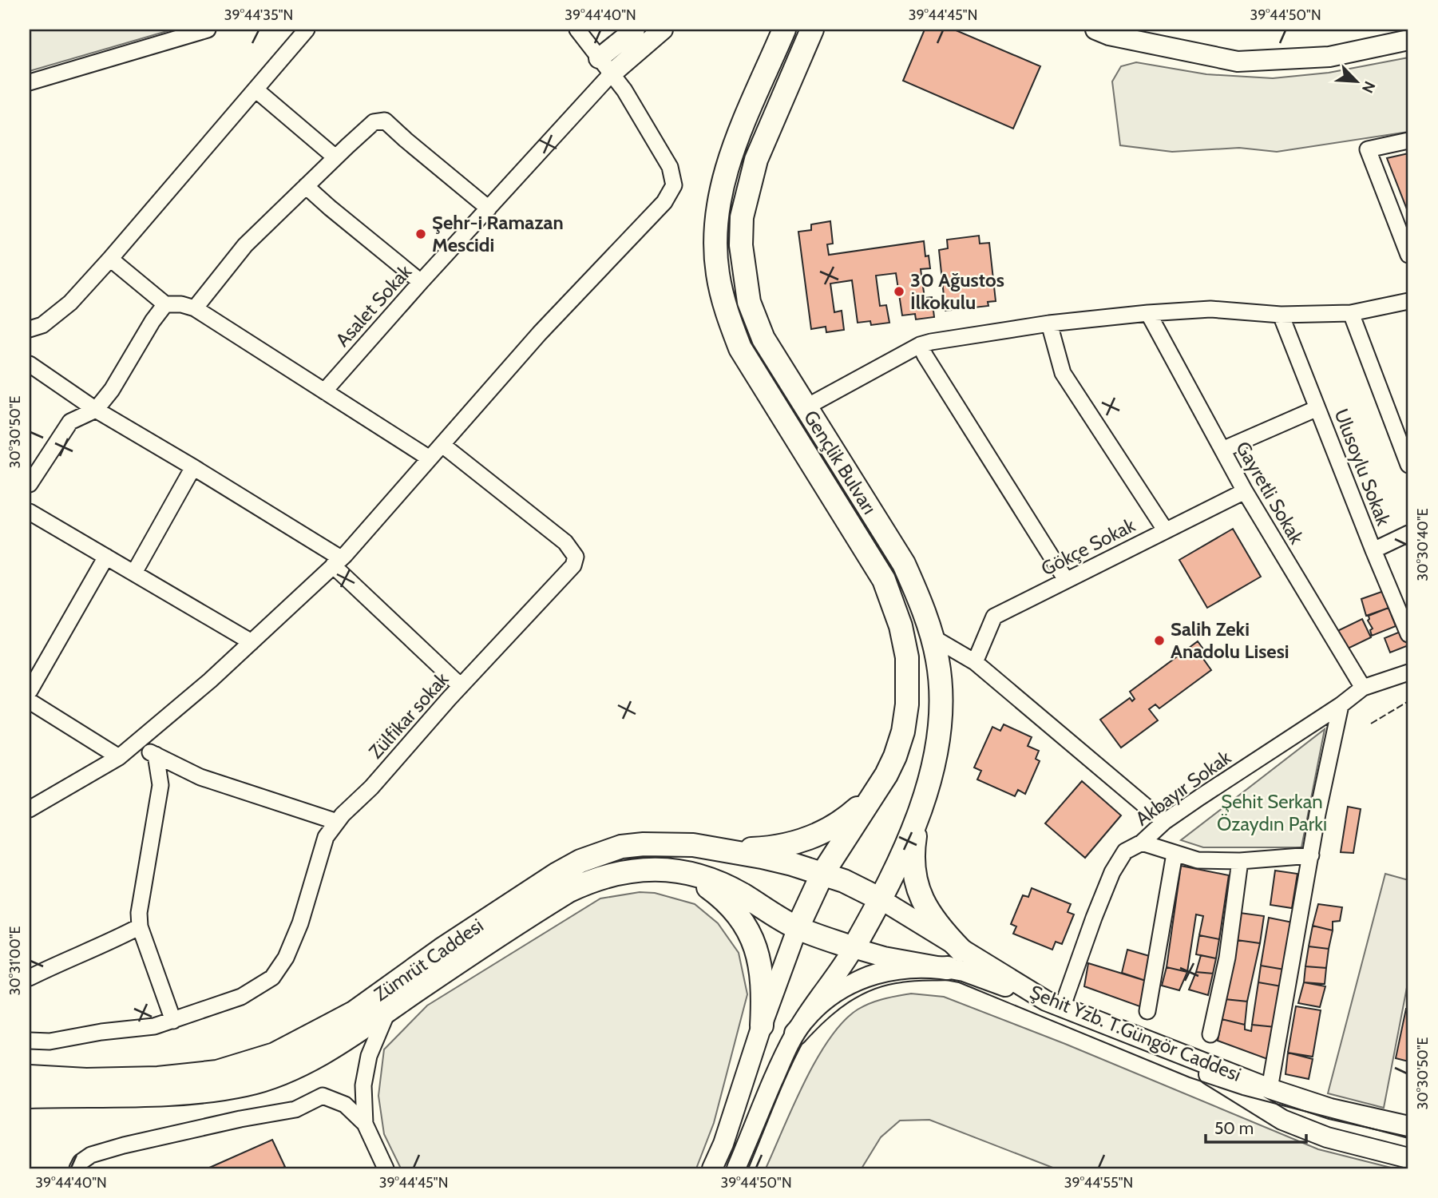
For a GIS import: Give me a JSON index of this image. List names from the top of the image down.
{
  "streets": {
    "highway": ["Gençlik Bulvarı", "Zümrüt Caddesi"],
    "main road": ["Şehit Yzb. T.Güngör Caddesi"],
    "street": [
      "Asalet Sokak",
      "Ulusoylu Sokak",
      "Gayretli Sokak",
      "Gökçe Sokak",
      "Zülfikar sokak",
      "Akbayır Sokak"
    ]
  },
  "crossings": [
    ["Gençlik Bulvarı", "Zümrüt Caddesi"],
    ["Gençlik Bulvarı", "Şehit Yzb. T.Güngör Caddesi"],
    ["Gayretli Sokak", "Gökçe Sokak"],
    ["Gayretli Sokak", "Akbayır Sokak"],
    ["Akbayır Sokak", "Şehit Yzb. T.Güngör Caddesi"],
    ["Zümrüt Caddesi", "Şehit Yzb. T.Güngör Caddesi"]
  ],
  "parks": ["Şehit Serkan Özaydın Parkı"],
  "places": ["Şehr-i Ramazan Mescidi", "30 Ağustos İlkokulu", "Salih Zeki Anadolu Lisesi"],
  "scale_bar": "50 m",
  "north": "bottom right",
  "coordinates": [
    "39°44'35\"N",
    "39°44'40\"N",
    "39°44'45\"N",
    "39°44'50\"N",
    "30°30'50\"E",
    "30°30'40\"E",
    "30°31'00\"E",
    "39°44'55\"N"
  ]
}
